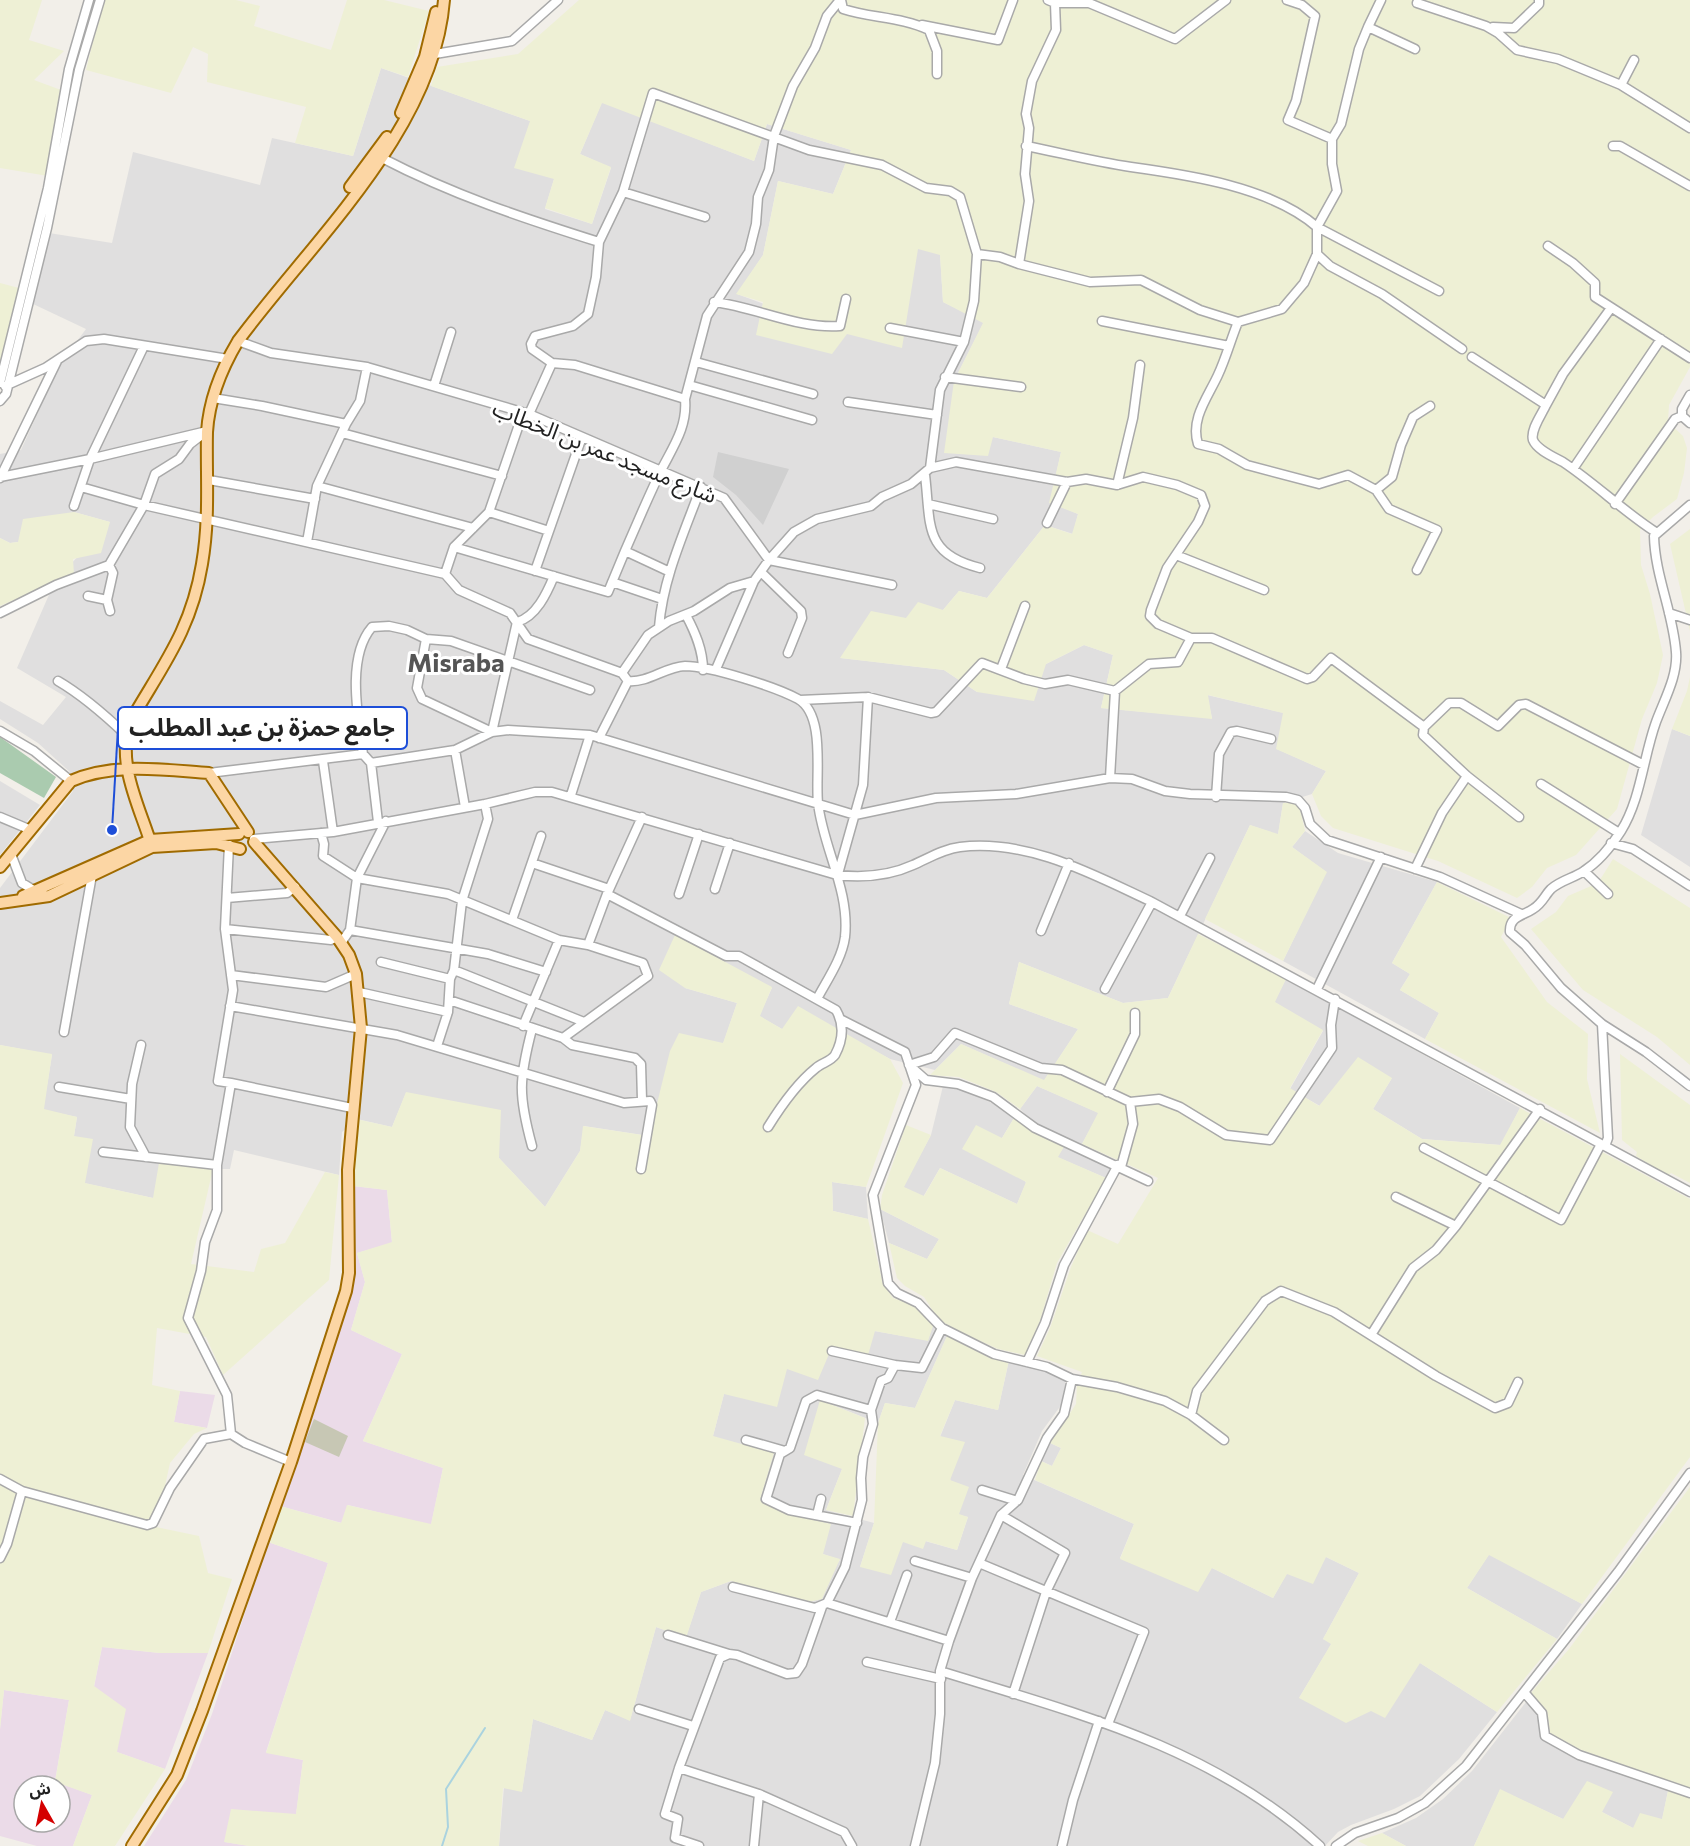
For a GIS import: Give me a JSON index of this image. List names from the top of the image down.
{
  "streets": {
    "street": ["شارع مسجد عمر بن الخطاب"]
  },
  "districts": ["Misraba"],
  "places": ["جامع حمزة بن عبد المطلب"],
  "north": "top"
}
